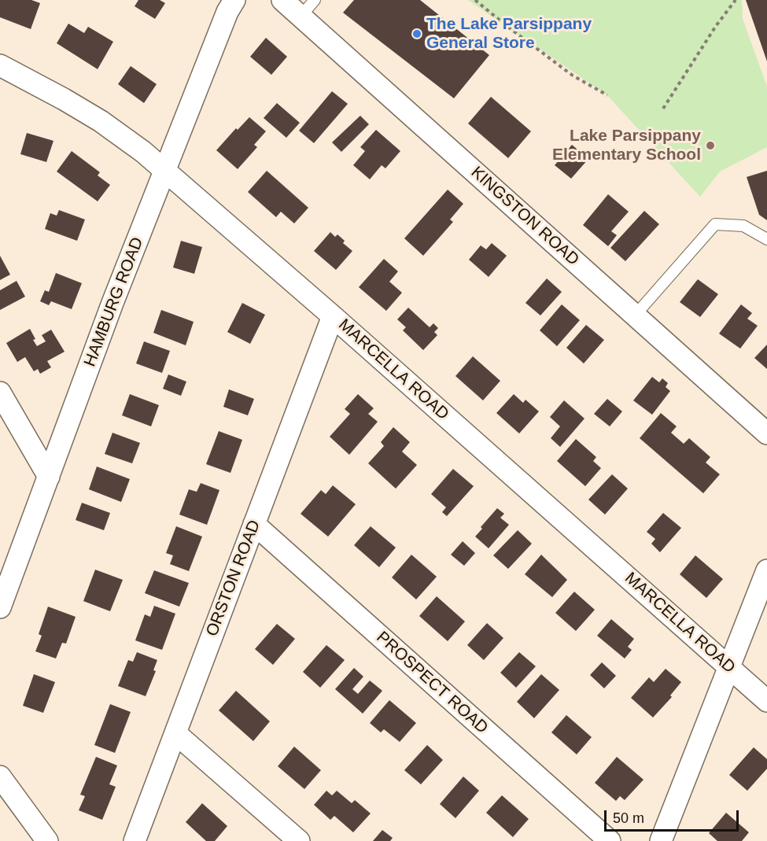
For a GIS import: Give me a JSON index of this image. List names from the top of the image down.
{
  "streets": {
    "street": [
      "KINGSTON ROAD",
      "HAMBURG ROAD",
      "MARCELLA ROAD",
      "ORSTON ROAD",
      "PROSPECT ROAD"
    ]
  },
  "crossings": [
    ["HAMBURG ROAD", "MARCELLA ROAD"],
    ["MARCELLA ROAD", "ORSTON ROAD"],
    ["ORSTON ROAD", "PROSPECT ROAD"]
  ],
  "places": ["The Lake Parsippany General Store", "Lake Parsippany Elementary School"],
  "scale_bar": "50 m"
}
